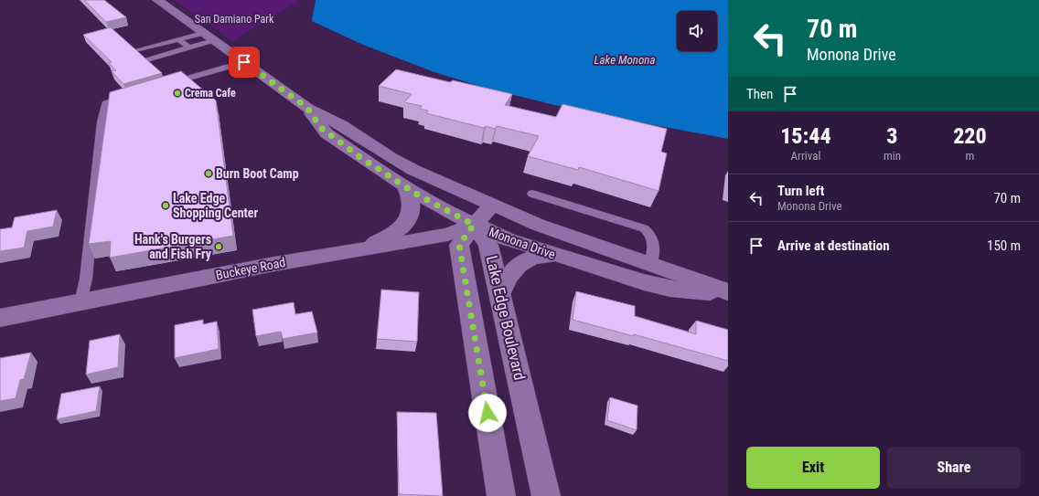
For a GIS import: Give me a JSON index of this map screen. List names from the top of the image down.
{
  "streets": {
    "street": ["Monona Drive", "Buckeye Road", "Lake Edge Boulevard"]
  },
  "crossings": [
    ["Monona Drive", "Buckeye Road"],
    ["Monona Drive", "Lake Edge Boulevard"],
    ["Buckeye Road", "Lake Edge Boulevard"]
  ],
  "water": ["Lake Monona"],
  "parks": ["San Damiano Park"],
  "places": [
    "Crema Cafe",
    "Burn Boot Camp",
    "Lake Edge Shopping Center",
    "Hank's Burgers and Fish Fry"
  ],
  "page": {
    "turn": ["70 m", "Monona Drive"],
    "then": "Then",
    "eta": [
      "15:44",
      "Arrival",
      "3",
      "min",
      "220",
      "m"
    ],
    "list": [
      {
        "name": "Turn left",
        "note": "Monona Drive",
        "value": "70 m"
      },
      {
        "name": "Arrive at destination",
        "value": "150 m"
      }
    ],
    "buttons": ["Exit", "Share"]
  }
}
